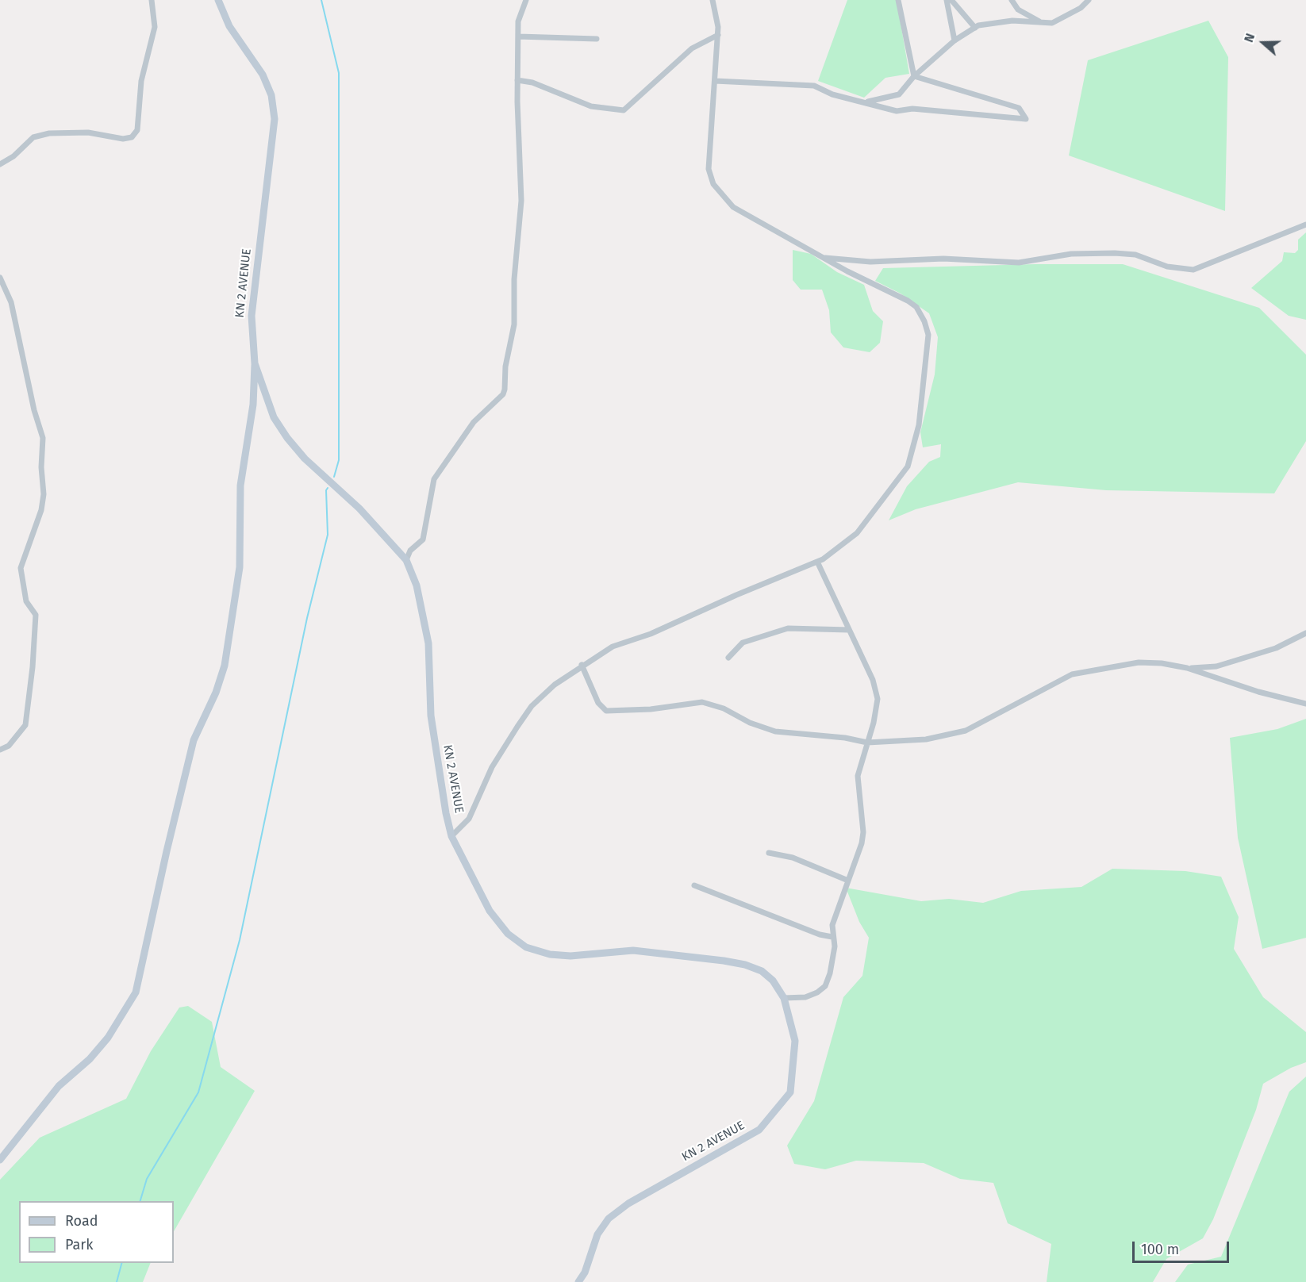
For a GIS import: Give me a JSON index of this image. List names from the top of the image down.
{
  "streets": {
    "main road": ["KN 2 AVENUE"]
  },
  "legend": ["Road", "Park"],
  "scale_bar": "100 m",
  "north": "left"
}
